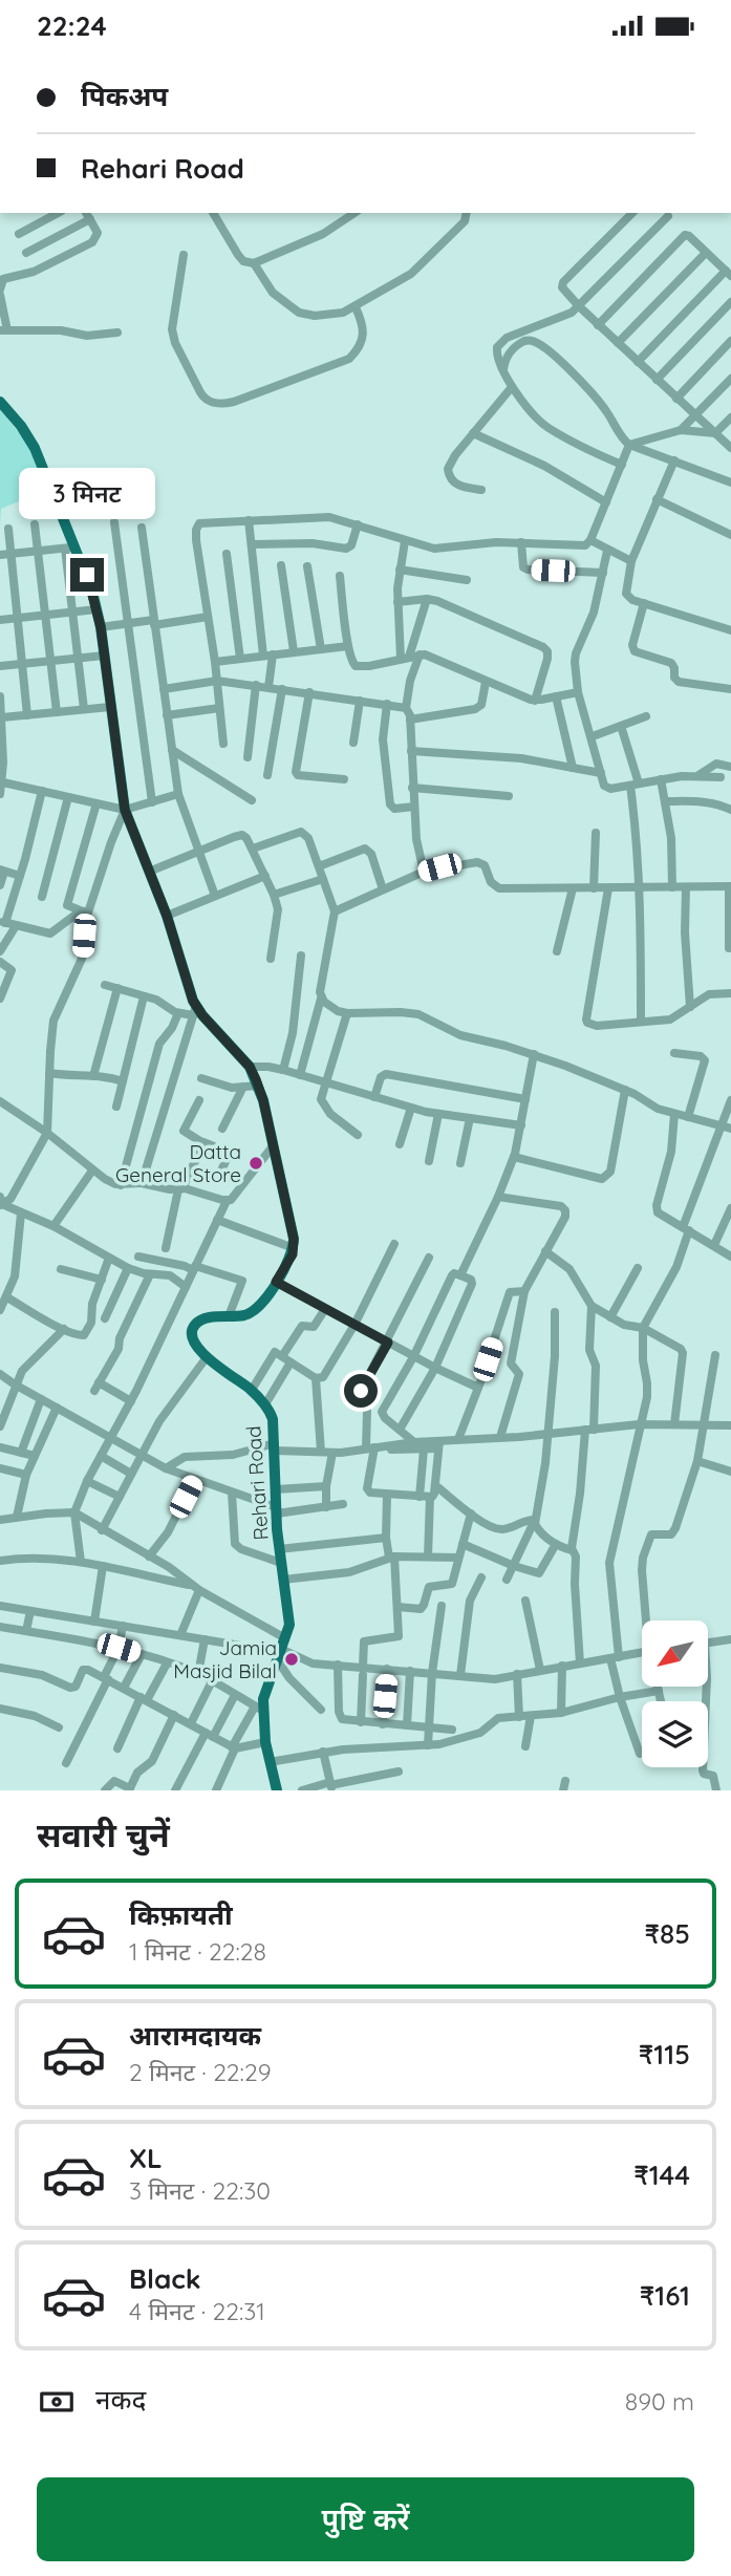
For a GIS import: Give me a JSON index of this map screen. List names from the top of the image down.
{
  "streets": {
    "main road": ["Rehari Road"]
  },
  "places": ["Datta General Store", "Jamia Masjid Bilal"],
  "north": "bottom left",
  "page": {
    "status": "22:24",
    "banner": ["पिकअप", "Rehari Road"],
    "bubble": "3 मिनट",
    "heading": "सवारी चुनें",
    "list": [
      {
        "name": "किफ़ायती",
        "note": "1 मिनट · 22:28",
        "value": "₹85"
      },
      {
        "name": "आरामदायक",
        "note": "2 मिनट · 22:29",
        "value": "₹115"
      },
      {
        "name": "XL",
        "note": "3 मिनट · 22:30",
        "value": "₹144"
      },
      {
        "name": "Black",
        "note": "4 मिनट · 22:31",
        "value": "₹161"
      }
    ],
    "pay": ["नकद", "890 m"],
    "buttons": "पुष्टि करें"
  }
}
